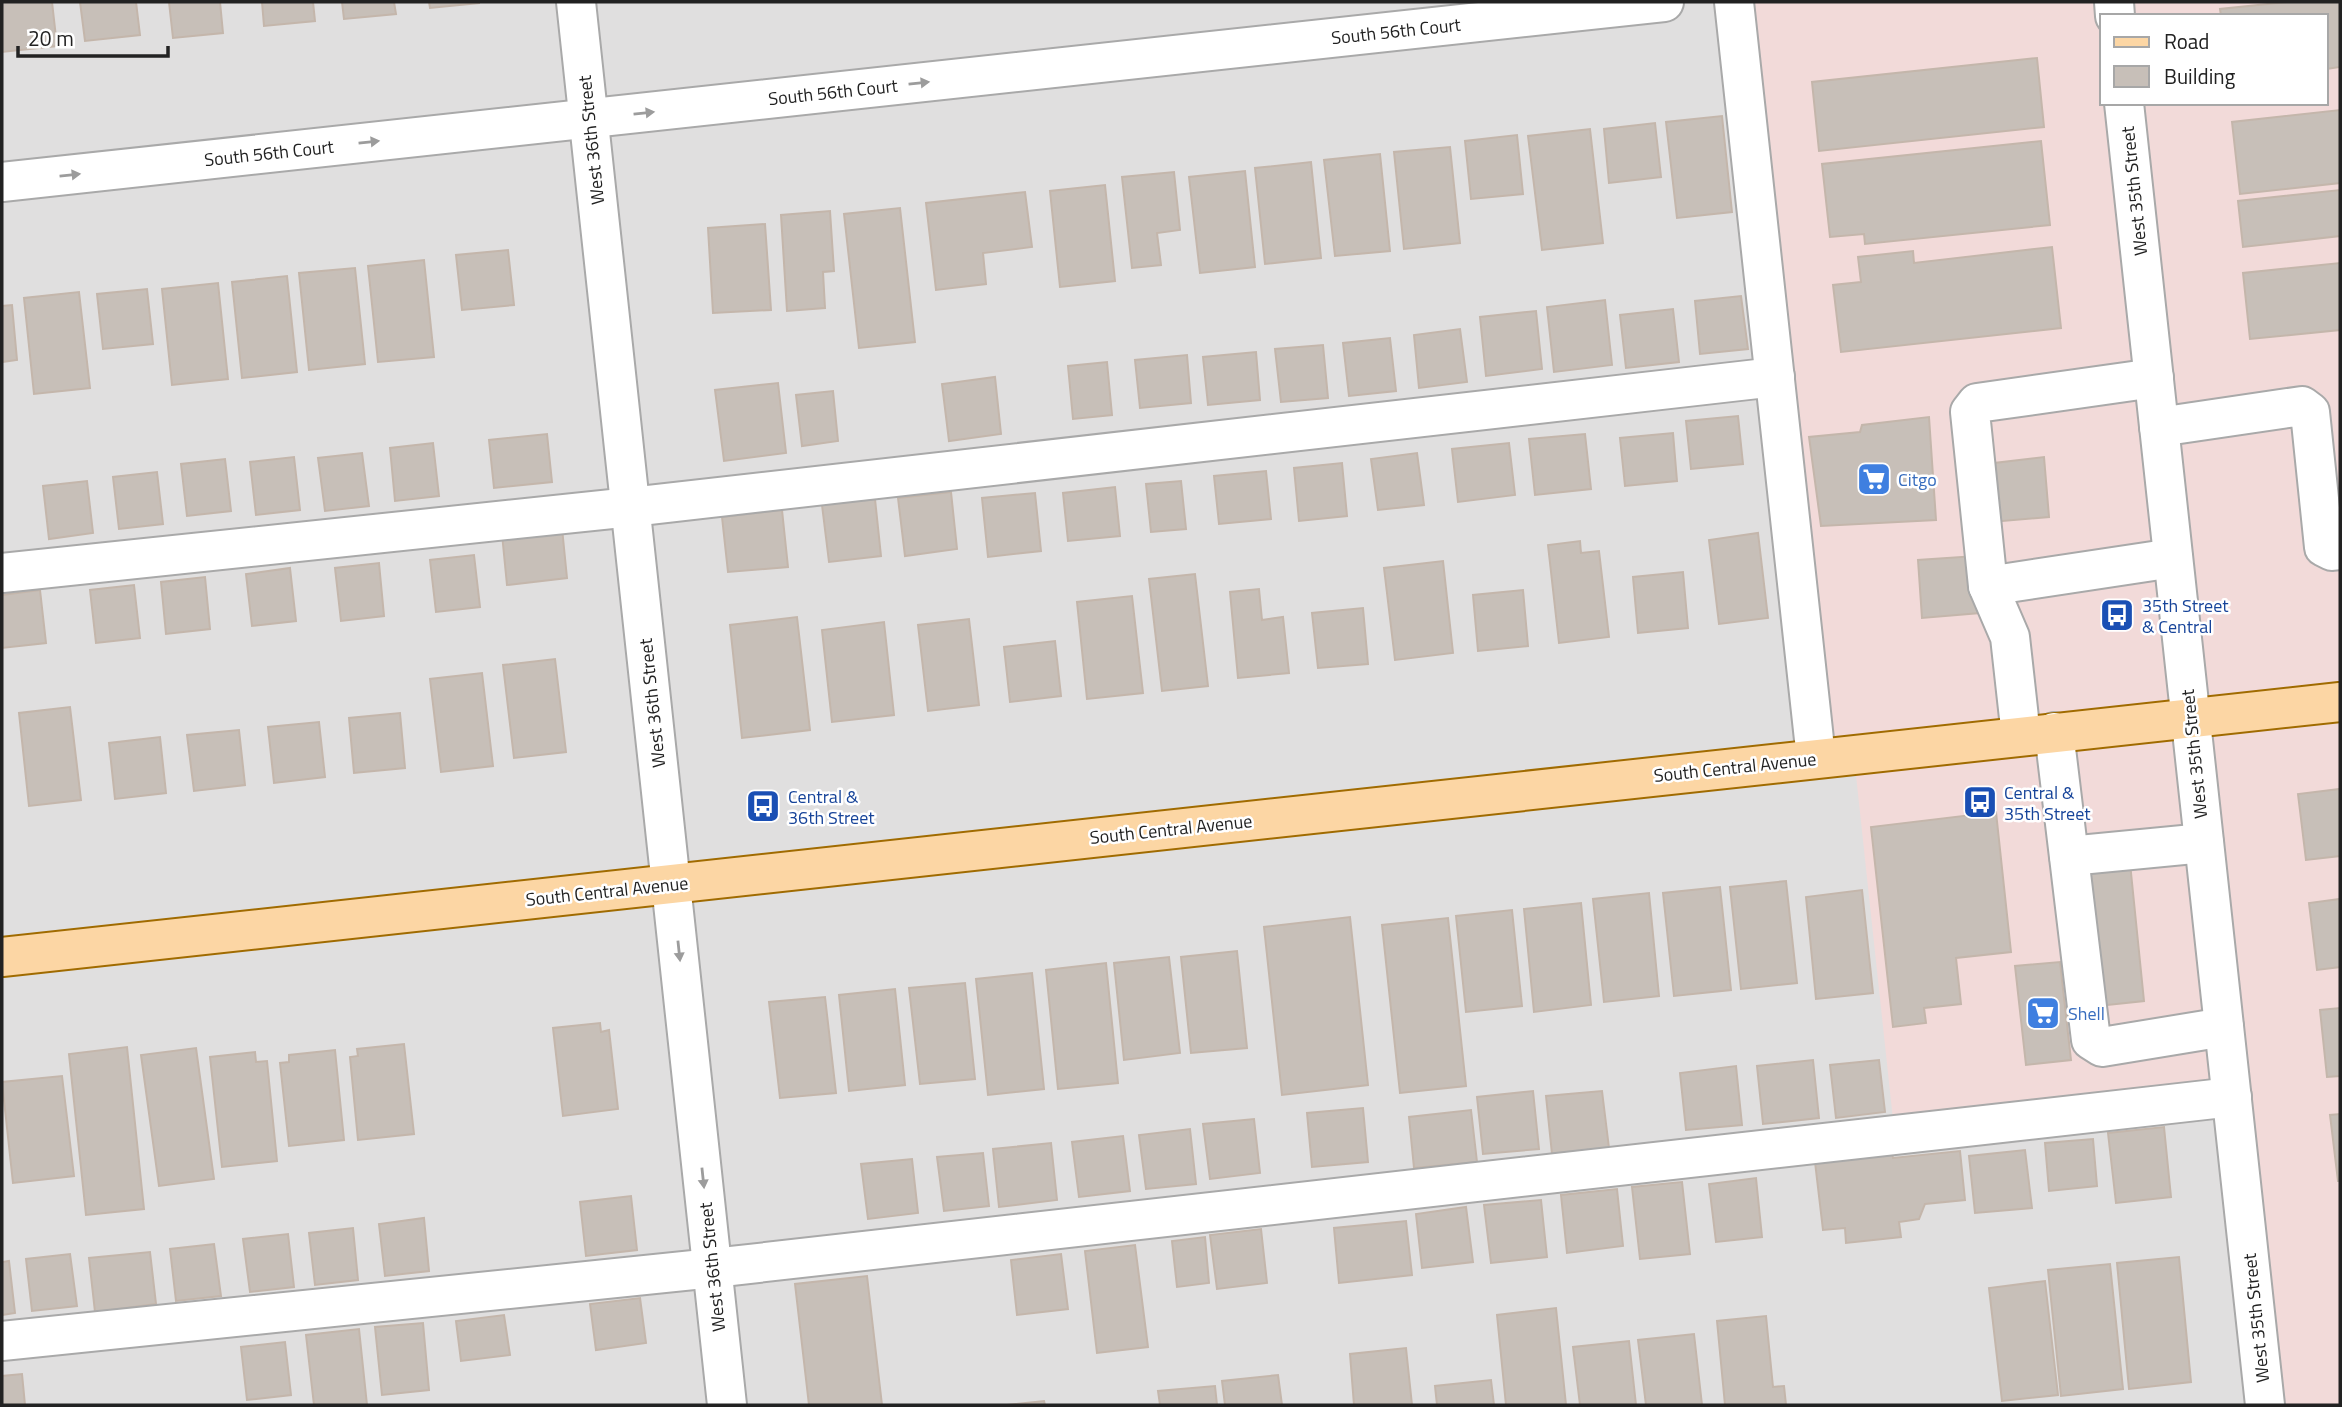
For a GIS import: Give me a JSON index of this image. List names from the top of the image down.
{
  "streets": {
    "main road": ["South Central Avenue"],
    "street": ["South 56th Court", "West 36th Street", "West 35th Street"]
  },
  "crossings": [
    ["South 56th Court", "West 36th Street"],
    ["West 36th Street", "South Central Avenue"],
    ["West 35th Street", "South Central Avenue"]
  ],
  "one_way": ["South 56th Court"],
  "places": {
    "supermarket": ["Citgo", "Shell"],
    "bus stop": ["35th Street & Central", "Central & 35th Street", "Central & 36th Street"]
  },
  "legend": ["Road", "Building"],
  "scale_bar": "20 m"
}
